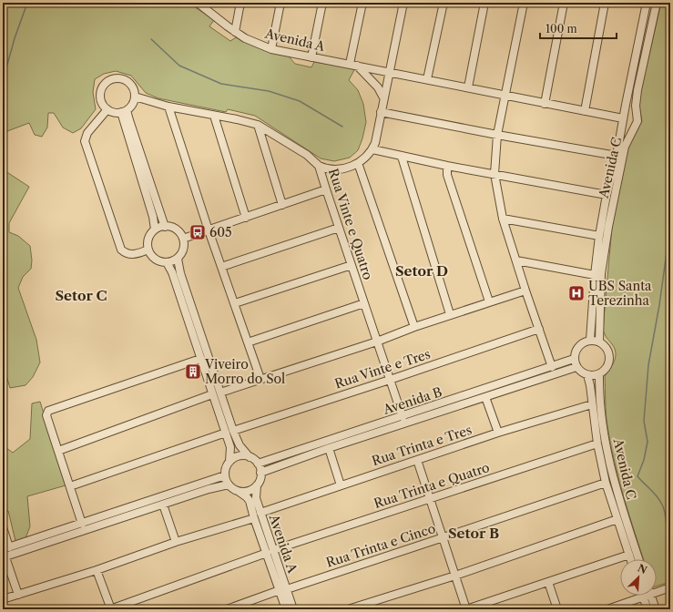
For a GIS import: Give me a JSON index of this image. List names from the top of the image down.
{
  "streets": {
    "street": [
      "Avenida A",
      "Avenida C",
      "Rua Vinte e Quatro",
      "Rua Vinte e Tres",
      "Avenida B",
      "Rua Trinta e Tres",
      "Rua Trinta e Quatro",
      "Rua Trinta e Cinco"
    ]
  },
  "crossings": [
    ["Avenida A", "Avenida C"],
    ["Avenida A", "Avenida B"],
    ["Avenida A", "Rua Trinta e Tres"],
    ["Avenida A", "Rua Trinta e Quatro"],
    ["Avenida A", "Rua Trinta e Cinco"],
    ["Avenida C", "Avenida B"],
    ["Avenida C", "Rua Trinta e Tres"],
    ["Avenida C", "Rua Trinta e Quatro"],
    ["Avenida C", "Rua Trinta e Cinco"],
    ["Rua Vinte e Quatro", "Rua Vinte e Tres"],
    ["Rua Vinte e Quatro", "Avenida B"]
  ],
  "districts": ["Setor D", "Setor C", "Setor B"],
  "places": {
    "bus stop": ["605"],
    "hospital": ["UBS Santa Terezinha"],
    "building": ["Viveiro Morro do Sol"]
  },
  "scale_bar": "100 m",
  "north": "top right"
}
